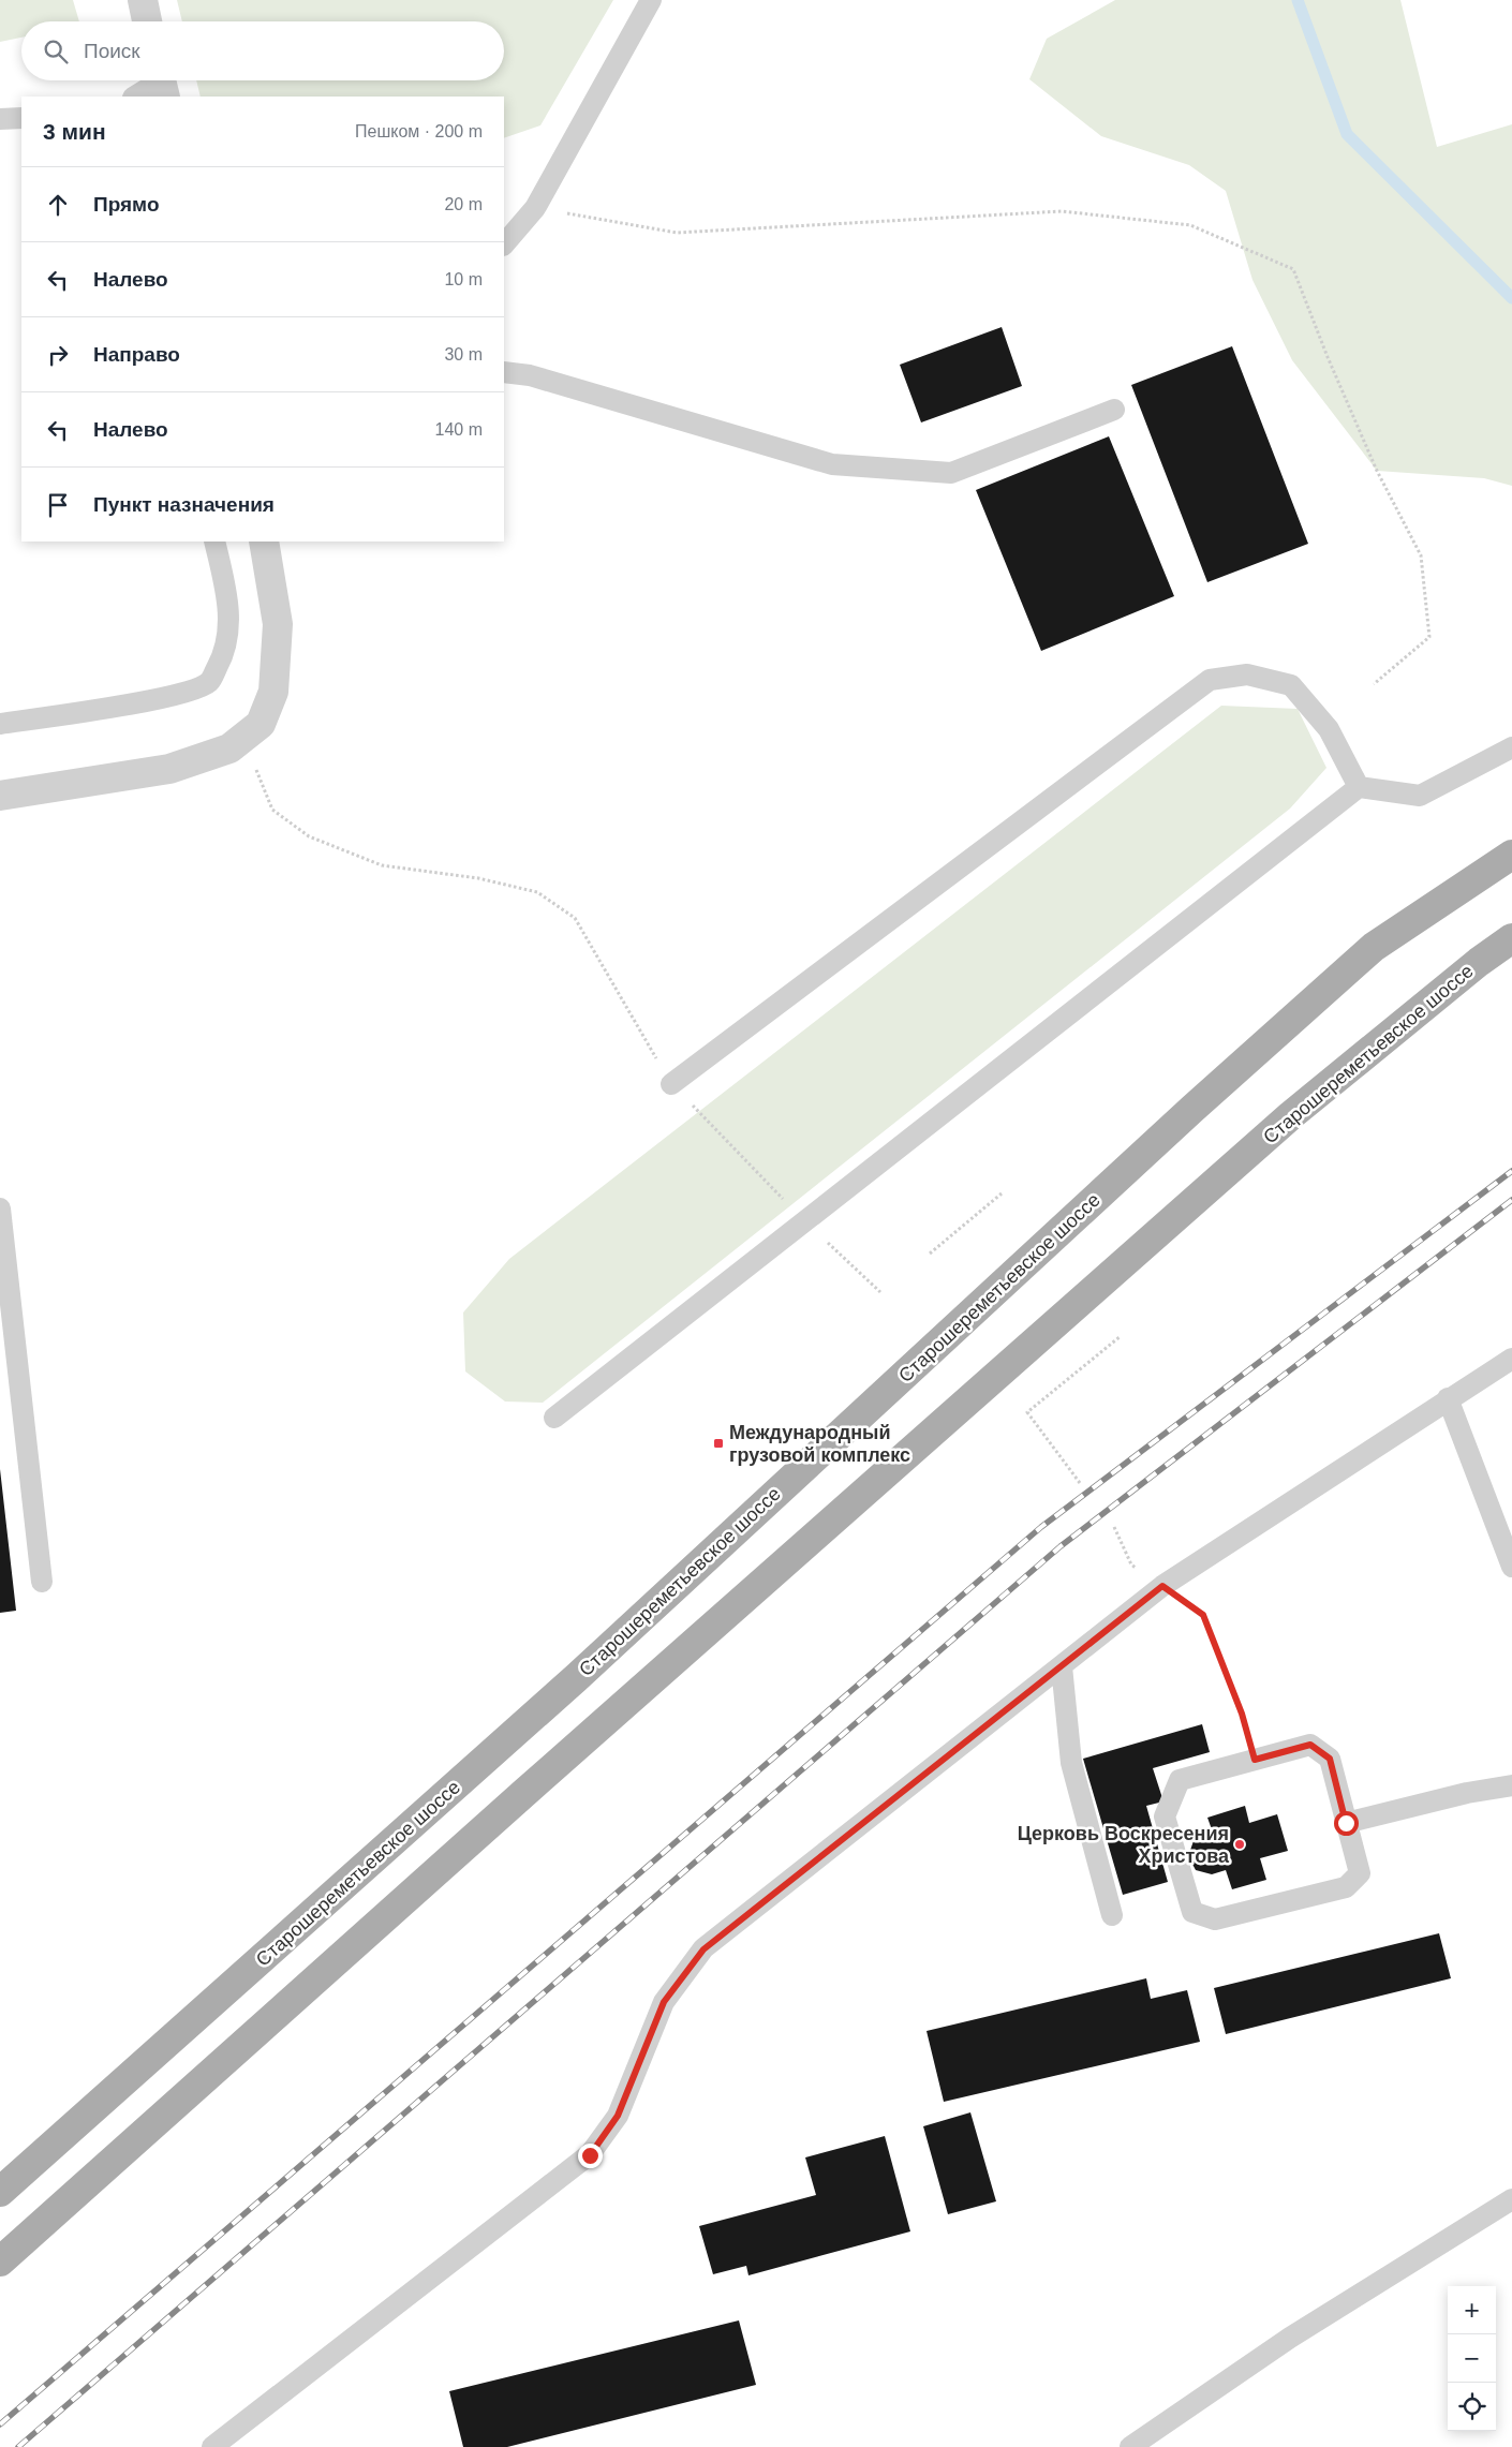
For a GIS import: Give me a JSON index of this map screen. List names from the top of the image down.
{
  "streets": {
    "main road": ["Старошереметьевское шоссе"]
  },
  "places": {
    "transit": ["Международный грузовой комплекс"],
    "other": ["Церковь Воскресения Христова"]
  },
  "page": {
    "search": "Поиск",
    "heading": ["3 мин", "Пешком · 200 m"],
    "list": [
      ["Прямо", "20 m"],
      ["Налево", "10 m"],
      ["Направо", "30 m"],
      ["Налево", "140 m"],
      "Пункт назначения"
    ],
    "map_buttons": ["+", "−"]
  }
}
